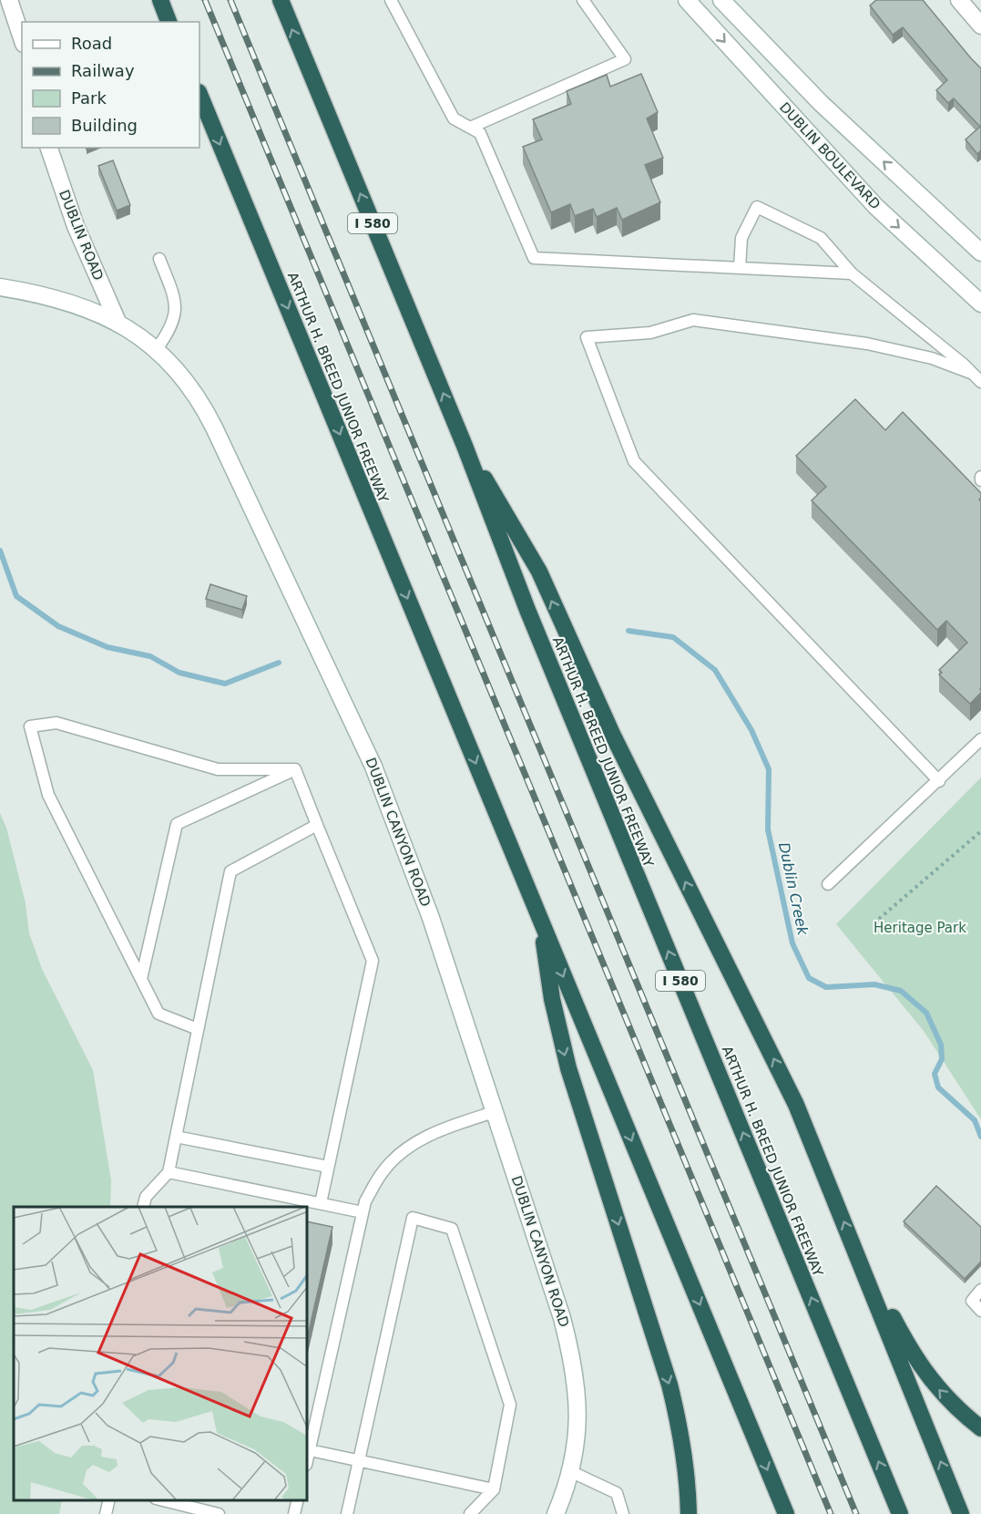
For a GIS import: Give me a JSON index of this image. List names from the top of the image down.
{
  "streets": {
    "highway": ["I 580", "ARTHUR H. BREED JUNIOR FREEWAY"],
    "main road": ["DUBLIN BOULEVARD", "DUBLIN ROAD", "DUBLIN CANYON ROAD"]
  },
  "crossings": [
    ["DUBLIN ROAD", "DUBLIN CANYON ROAD"]
  ],
  "water": ["Dublin Creek"],
  "parks": ["Heritage Park"],
  "legend": [
    "Road",
    "Railway",
    "Park",
    "Building"
  ]
}
